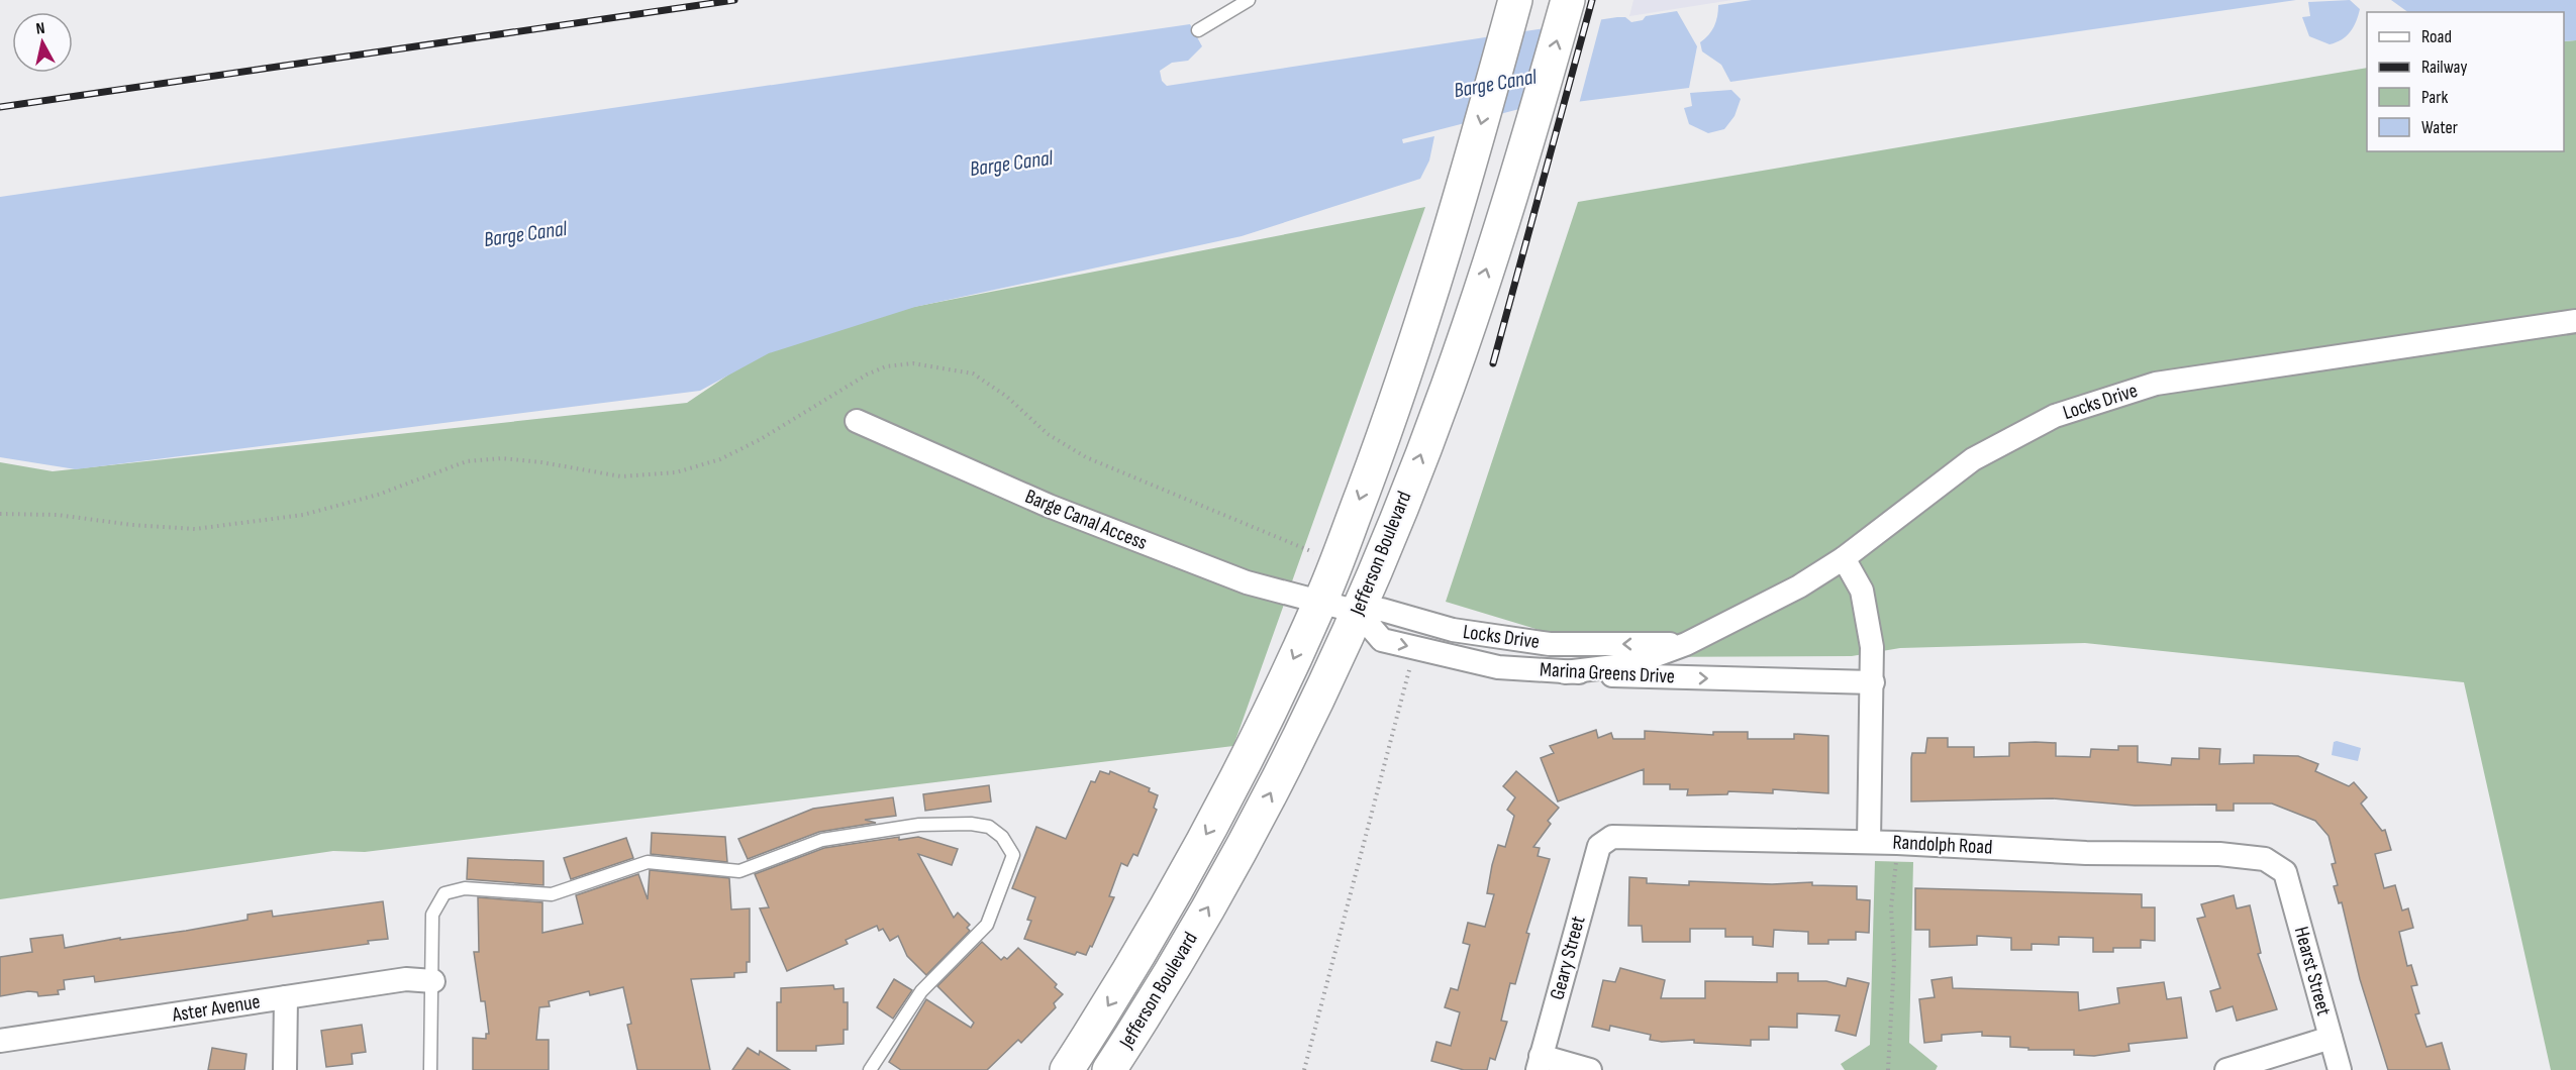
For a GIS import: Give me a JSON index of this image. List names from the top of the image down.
{
  "streets": {
    "main road": ["Jefferson Boulevard"],
    "street": [
      "Locks Drive",
      "Barge Canal Access",
      "Marina Greens Drive",
      "Randolph Road",
      "Geary Street",
      "Hearst Street",
      "Aster Avenue"
    ]
  },
  "crossings": [
    ["Locks Drive", "Barge Canal Access"],
    ["Locks Drive", "Jefferson Boulevard"],
    ["Locks Drive", "Marina Greens Drive"],
    ["Barge Canal Access", "Jefferson Boulevard"],
    ["Jefferson Boulevard", "Marina Greens Drive"],
    ["Randolph Road", "Geary Street"],
    ["Randolph Road", "Hearst Street"]
  ],
  "one_way": ["Marina Greens Drive"],
  "water": ["Barge Canal"],
  "legend": [
    "Road",
    "Railway",
    "Park",
    "Water"
  ],
  "north": "top"
}
